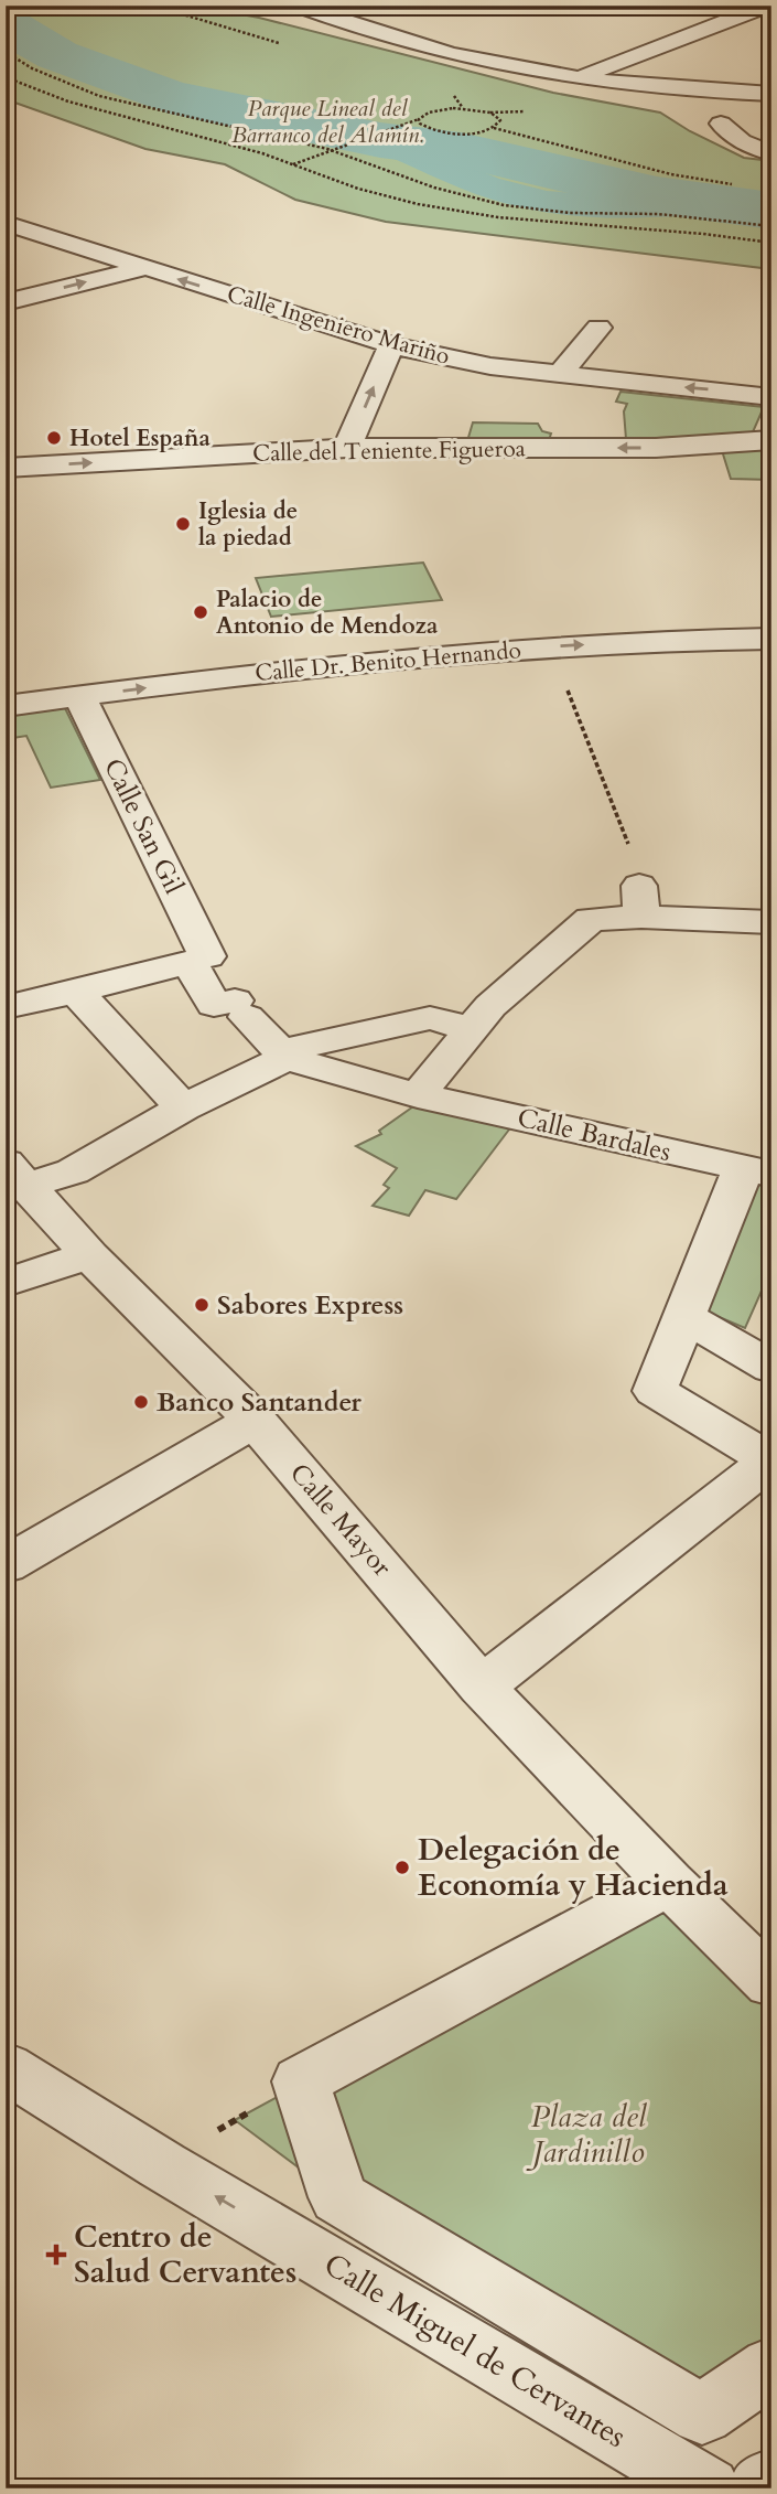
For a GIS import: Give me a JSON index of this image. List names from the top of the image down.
{
  "streets": {
    "street": [
      "Calle Ingeniero Mariño",
      "Calle del Teniente Figueroa",
      "Calle Dr. Benito Hernando",
      "Calle San Gil",
      "Calle Bardales",
      "Calle Mayor",
      "Calle Miguel de Cervantes"
    ]
  },
  "crossings": [
    ["Calle Dr. Benito Hernando", "Calle San Gil"]
  ],
  "one_way": ["Calle Miguel de Cervantes"],
  "parks": ["Parque Lineal del Barranco del Alamín.", "Plaza del Jardinillo"],
  "places": {
    "other": [
      "Hotel España",
      "Iglesia de la piedad",
      "Palacio de Antonio de Mendoza",
      "Sabores Express",
      "Banco Santander",
      "Delegación de Economía y Hacienda"
    ],
    "health": ["Centro de Salud Cervantes"]
  }
}
